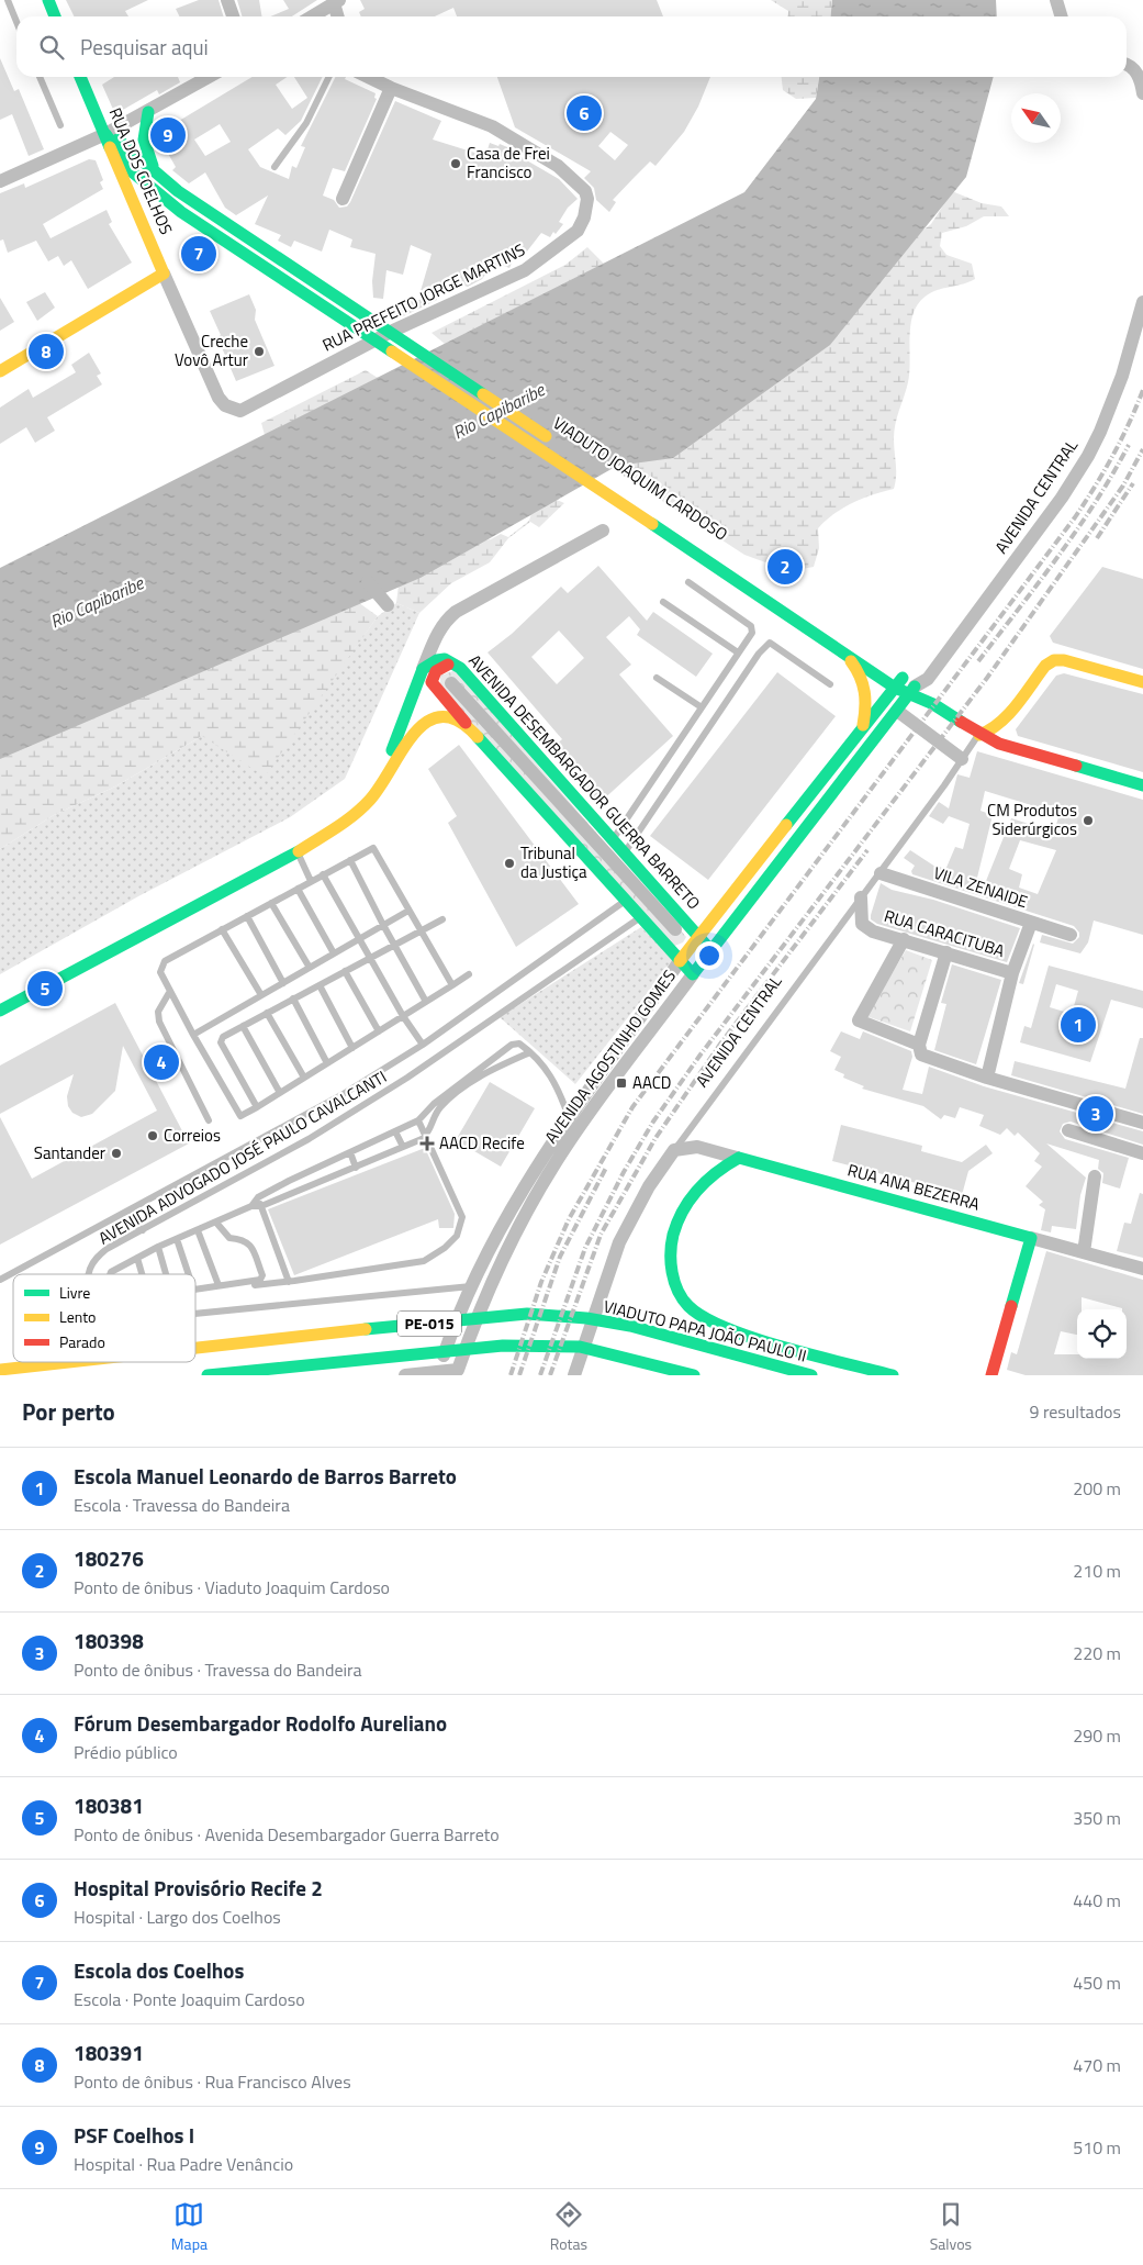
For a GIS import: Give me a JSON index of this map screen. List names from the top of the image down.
{
  "streets": {
    "main road": [
      "RUA DOS COELHOS",
      "VIADUTO JOAQUIM CARDOSO",
      "AVENIDA DESEMBARGADOR GUERRA BARRETO",
      "AVENIDA AGOSTINHO GOMES",
      "RUA ANA BEZERRA",
      "PE-015",
      "VIADUTO PAPA JOÃO PAULO II"
    ],
    "street": [
      "RUA PREFEITO JORGE MARTINS",
      "AVENIDA CENTRAL",
      "VILA ZENAIDE",
      "RUA CARACITUBA"
    ],
    "lane": ["AVENIDA ADVOGADO JOSÉ PAULO CAVALCANTI"]
  },
  "crossings": [
    ["RUA DOS COELHOS", "RUA PREFEITO JORGE MARTINS"],
    ["RUA DOS COELHOS", "VIADUTO JOAQUIM CARDOSO"],
    ["VIADUTO JOAQUIM CARDOSO", "AVENIDA CENTRAL"],
    ["VIADUTO JOAQUIM CARDOSO", "AVENIDA AGOSTINHO GOMES"],
    ["AVENIDA CENTRAL", "VILA ZENAIDE"],
    ["AVENIDA CENTRAL", "RUA CARACITUBA"],
    ["AVENIDA CENTRAL", "AVENIDA AGOSTINHO GOMES"],
    ["AVENIDA CENTRAL", "RUA ANA BEZERRA"],
    ["AVENIDA DESEMBARGADOR GUERRA BARRETO", "AVENIDA AGOSTINHO GOMES"],
    ["AVENIDA AGOSTINHO GOMES", "AVENIDA ADVOGADO JOSÉ PAULO CAVALCANTI"]
  ],
  "water": ["Rio Capibaribe"],
  "places": {
    "other": [
      "Casa de Frei Francisco",
      "Creche Vovô Artur",
      "CM Produtos Siderúrgicos",
      "Tribunal da Justiça",
      "Correios",
      "Santander"
    ],
    "transit": ["AACD"],
    "health": ["AACD Recife"]
  },
  "legend": ["Livre", "Lento", "Parado"],
  "north": "top left",
  "page": {
    "search": "Pesquisar aqui",
    "pins": [
      "6",
      "9",
      "7",
      "8",
      "2",
      "5",
      "1",
      "4",
      "3"
    ],
    "heading": ["Por perto", "9 resultados"],
    "list": [
      {
        "mark": "1",
        "name": "Escola Manuel Leonardo de Barros Barreto",
        "note": "Escola · Travessa do Bandeira",
        "value": "200 m"
      },
      {
        "mark": "2",
        "name": "180276",
        "note": "Ponto de ônibus · Viaduto Joaquim Cardoso",
        "value": "210 m"
      },
      {
        "mark": "3",
        "name": "180398",
        "note": "Ponto de ônibus · Travessa do Bandeira",
        "value": "220 m"
      },
      {
        "mark": "4",
        "name": "Fórum Desembargador Rodolfo Aureliano",
        "note": "Prédio público",
        "value": "290 m"
      },
      {
        "mark": "5",
        "name": "180381",
        "note": "Ponto de ônibus · Avenida Desembargador Guerra Barreto",
        "value": "350 m"
      },
      {
        "mark": "6",
        "name": "Hospital Provisório Recife 2",
        "note": "Hospital · Largo dos Coelhos",
        "value": "440 m"
      },
      {
        "mark": "7",
        "name": "Escola dos Coelhos",
        "note": "Escola · Ponte Joaquim Cardoso",
        "value": "450 m"
      },
      {
        "mark": "8",
        "name": "180391",
        "note": "Ponto de ônibus · Rua Francisco Alves",
        "value": "470 m"
      },
      {
        "mark": "9",
        "name": "PSF Coelhos I",
        "note": "Hospital · Rua Padre Venâncio",
        "value": "510 m"
      }
    ],
    "nav": ["Mapa", "Rotas", "Salvos"]
  }
}
